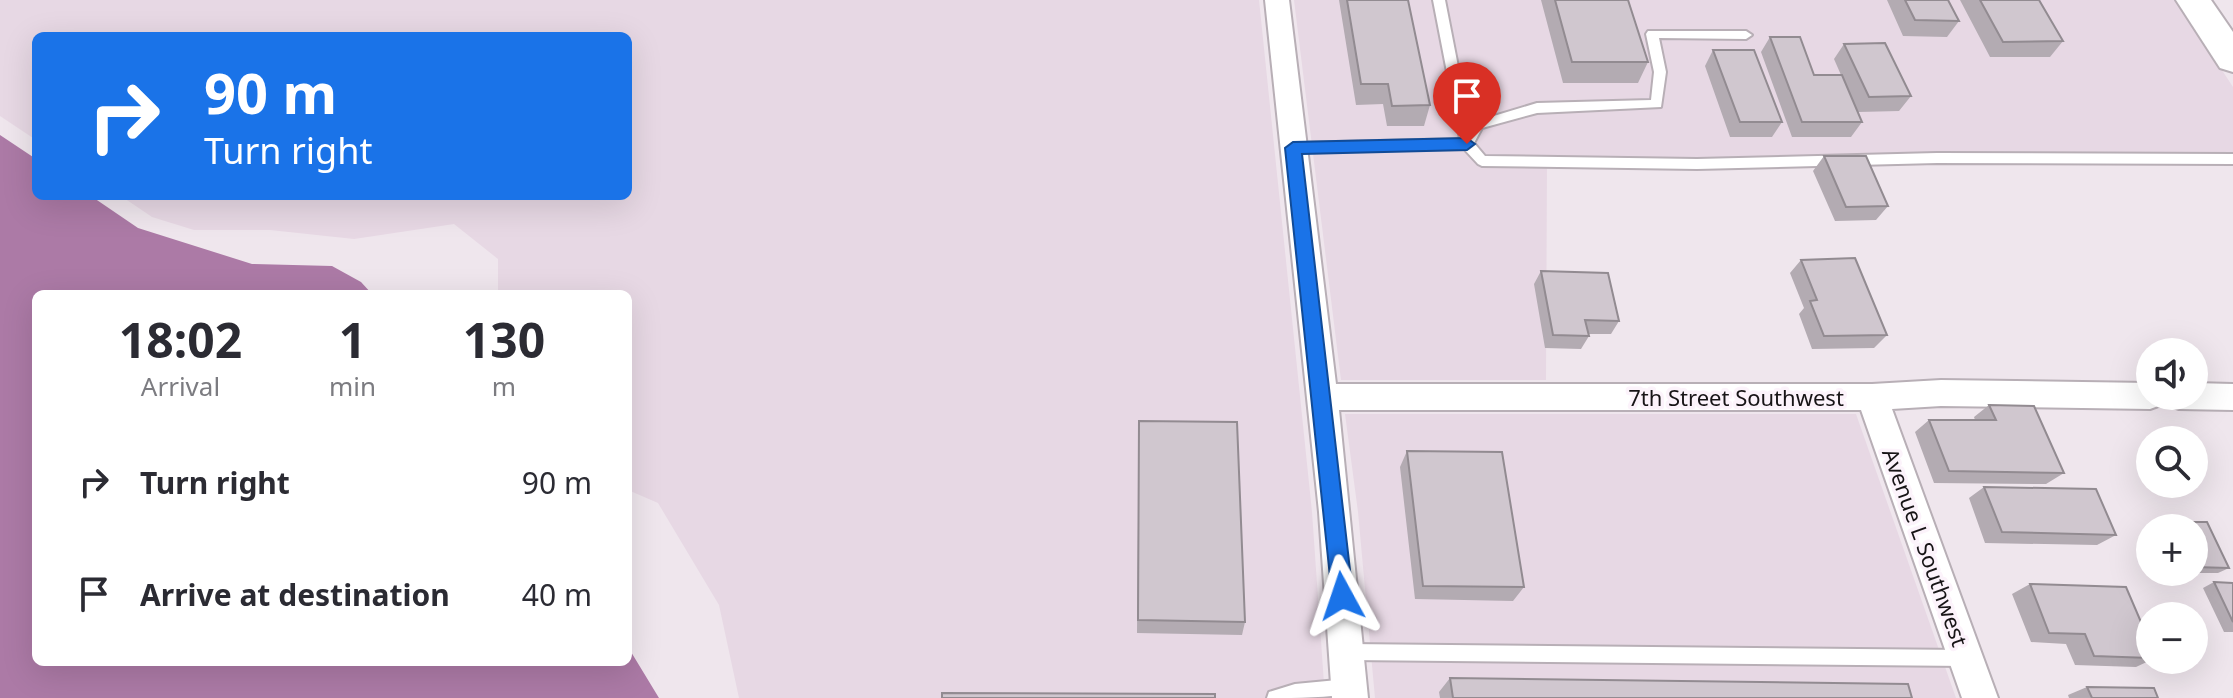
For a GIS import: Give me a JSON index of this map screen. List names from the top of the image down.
{
  "streets": {
    "street": ["7th Street Southwest", "Avenue L Southwest"]
  },
  "crossings": [
    ["7th Street Southwest", "Avenue L Southwest"]
  ],
  "page": {
    "turn": ["90 m", "Turn right"],
    "eta": [
      "18:02",
      "Arrival",
      "1",
      "min",
      "130",
      "m"
    ],
    "map_buttons": ["+", "−"],
    "list": [
      {
        "name": "Turn right",
        "value": "90 m"
      },
      {
        "name": "Arrive at destination",
        "value": "40 m"
      }
    ]
  }
}
